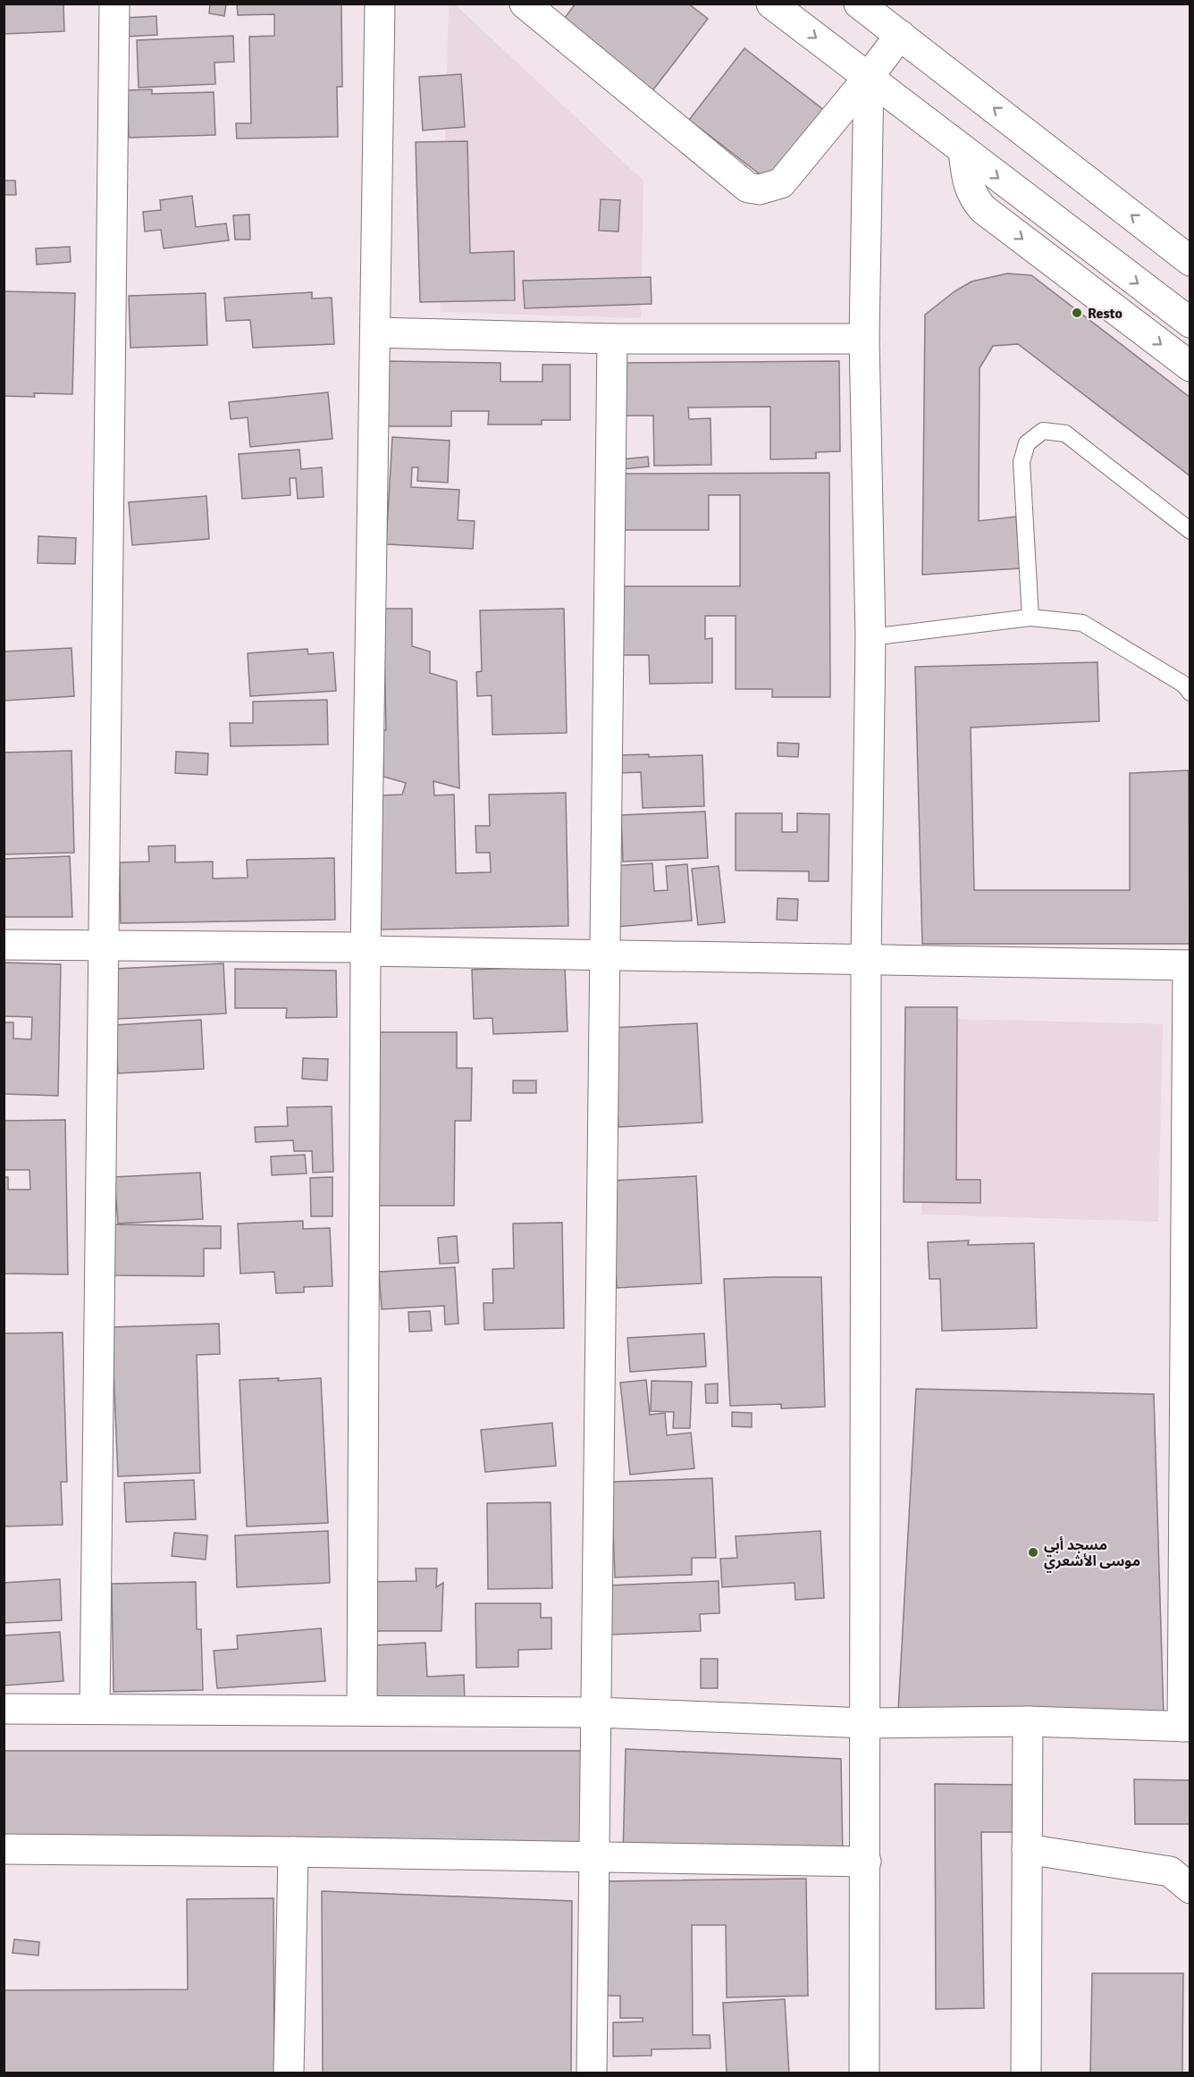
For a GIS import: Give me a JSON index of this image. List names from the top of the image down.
{
  "places": ["Resto", "مسجد أبي موسى الأشعري"]
}
